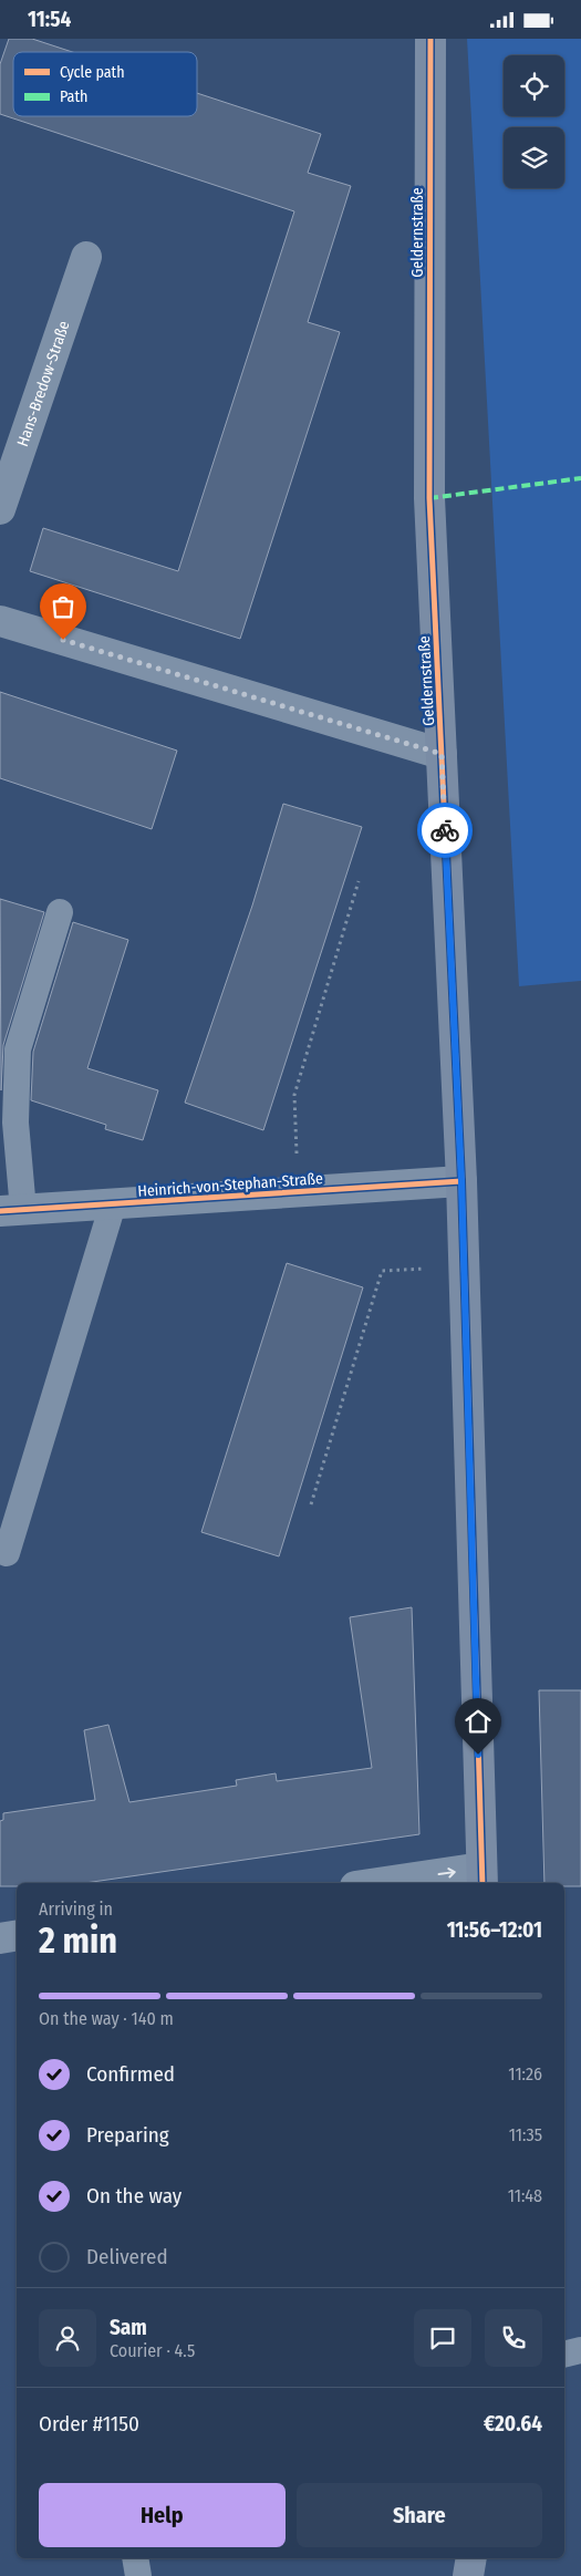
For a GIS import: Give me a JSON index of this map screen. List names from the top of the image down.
{
  "streets": {
    "street": ["Geldernstraße", "Hans-Bredow-Straße", "Heinrich-von-Stephan-Straße"]
  },
  "crossings": [
    ["Geldernstraße", "Heinrich-von-Stephan-Straße"]
  ],
  "legend": ["Cycle path", "Path"],
  "page": {
    "status": "11:54",
    "heading": ["2 min", "Arriving in", "11:56–12:01"],
    "panel": [
      "Sam",
      "Courier · 4.5",
      "Order #1150",
      "€20.64"
    ],
    "bar": "On the way · 140 m",
    "list": [
      ["Confirmed", "11:26"],
      ["Preparing", "11:35"],
      ["On the way", "11:48"],
      "Delivered"
    ],
    "buttons": ["Help", "Share"]
  }
}
